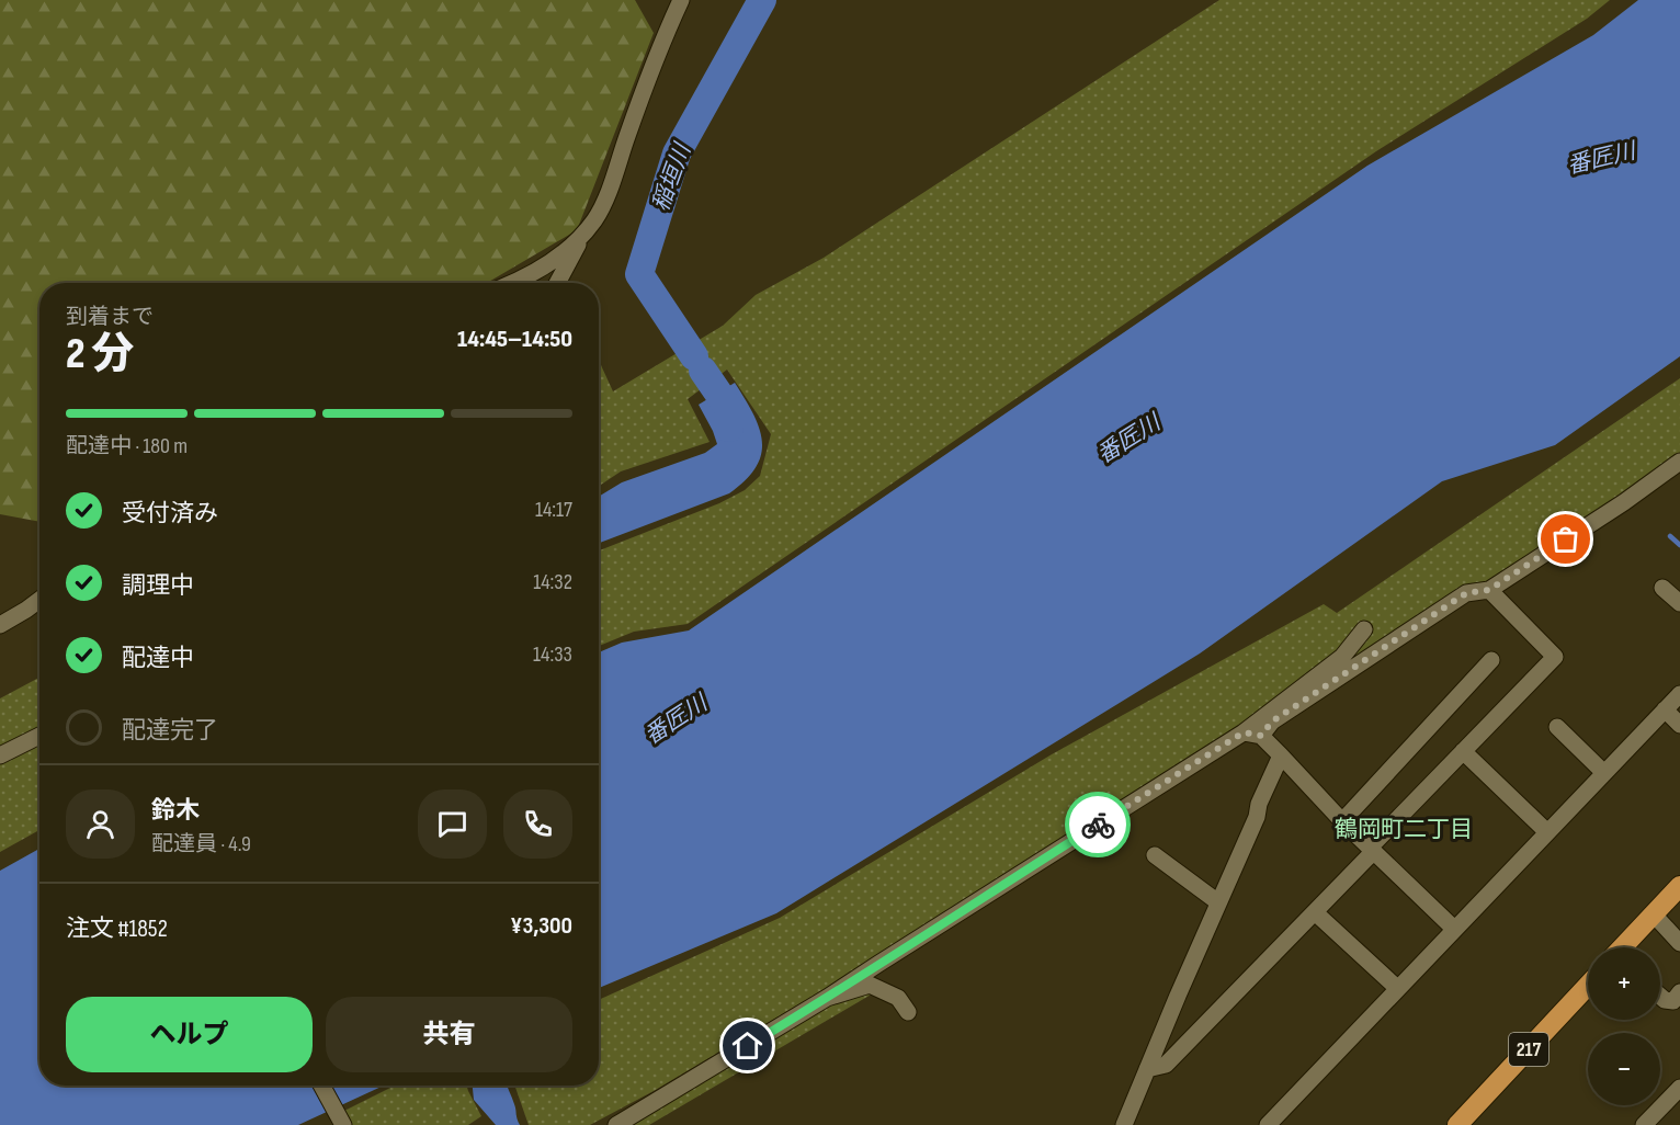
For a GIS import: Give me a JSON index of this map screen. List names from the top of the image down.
{
  "streets": {
    "highway": ["217"]
  },
  "districts": ["鶴岡町二丁目"],
  "water": ["番匠川", "稲垣川"],
  "page": {
    "heading": ["2 分", "到着まで", "14:45–14:50"],
    "panel": [
      "鈴木",
      "配達員 · 4.9",
      "注文 #1852",
      "¥3,300"
    ],
    "bar": "配達中 · 180 m",
    "list": [
      ["受付済み", "14:17"],
      ["調理中", "14:32"],
      ["配達中", "14:33"],
      "配達完了"
    ],
    "map_buttons": ["+", "−"],
    "buttons": ["ヘルプ", "共有"]
  }
}
